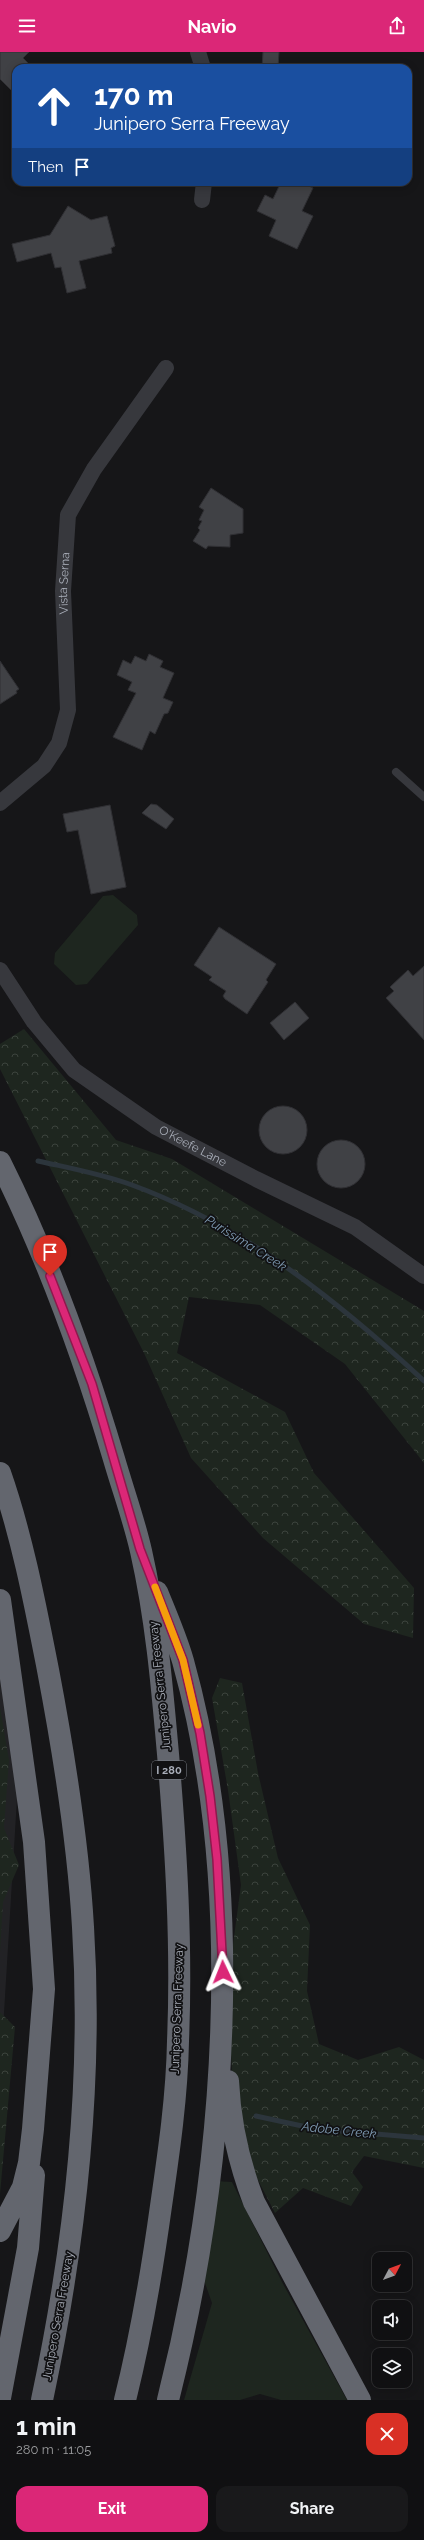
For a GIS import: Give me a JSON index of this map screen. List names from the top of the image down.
{
  "streets": {
    "highway": ["Junipero Serra Freeway", "I 280"],
    "street": ["Vista Serna", "O'Keefe Lane"]
  },
  "water": ["Purissima Creek", "Adobe Creek"],
  "north": "top right",
  "page": {
    "header": "Navio",
    "turn": ["170 m", "Junipero Serra Freeway"],
    "then": "Then",
    "heading": ["1 min", "280 m · 11:05"],
    "buttons": ["Exit", "Share"]
  }
}
